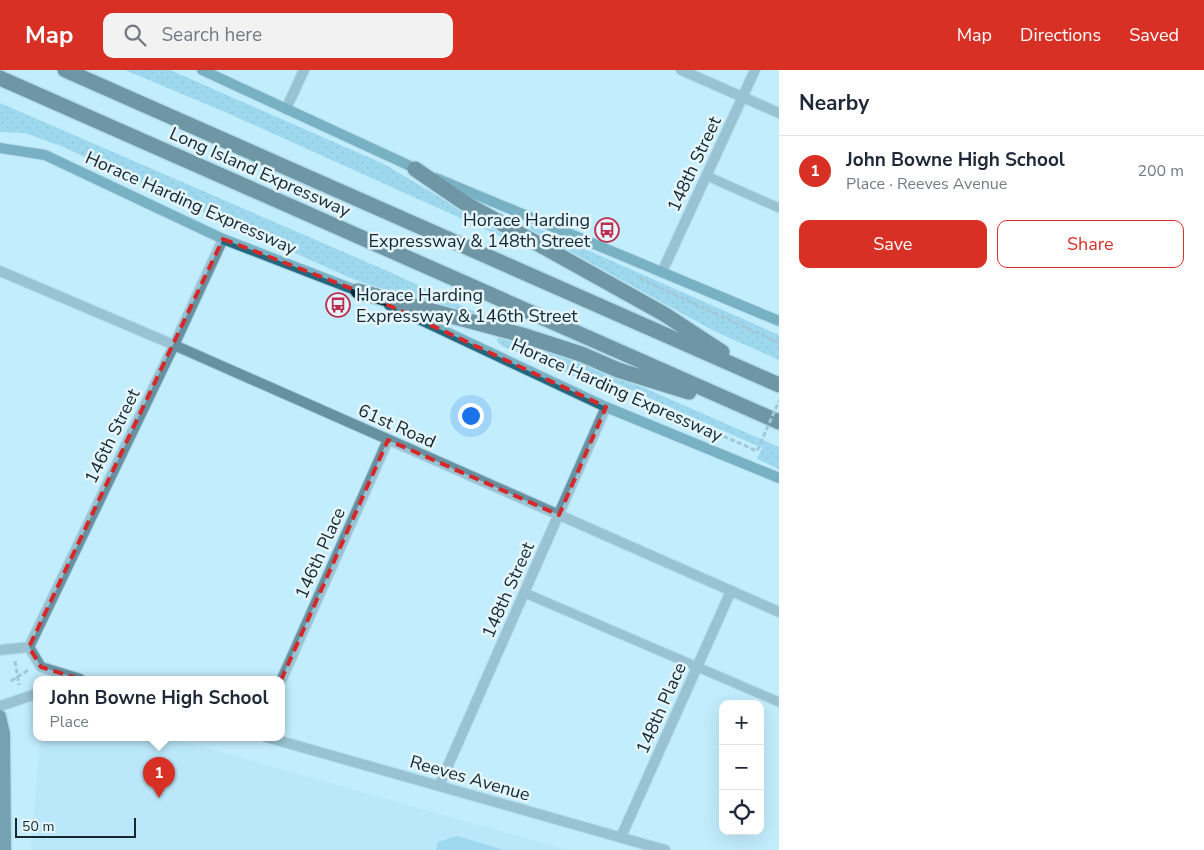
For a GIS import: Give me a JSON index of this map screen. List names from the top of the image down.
{
  "streets": {
    "highway": ["Long Island Expressway"],
    "main road": ["Horace Harding Expressway"],
    "street": [
      "148th Street",
      "61st Road",
      "146th Street",
      "146th Place",
      "148th Place",
      "Reeves Avenue"
    ]
  },
  "crossings": [
    ["148th Street", "Horace Harding Expressway"],
    ["148th Street", "61st Road"],
    ["148th Street", "Reeves Avenue"],
    ["Horace Harding Expressway", "146th Street"],
    ["61st Road", "146th Street"],
    ["61st Road", "146th Place"],
    ["61st Road", "148th Place"],
    ["148th Place", "Reeves Avenue"]
  ],
  "places": {
    "bus stop": ["Horace Harding Expressway & 148th Street", "Horace Harding Expressway & 146th Street"]
  },
  "scale_bar": "50 m",
  "page": {
    "header": "Map",
    "search": "Search here",
    "nav": ["Map", "Directions", "Saved"],
    "heading": "Nearby",
    "list": [
      {
        "mark": "1",
        "name": "John Bowne High School",
        "note": "Place · Reeves Avenue",
        "value": "200 m"
      }
    ],
    "buttons": ["Save", "Share"],
    "popup": ["John Bowne High School", "Place"],
    "map_buttons": ["+", "−"],
    "pins": "1",
    "scale": "50 m"
  }
}
